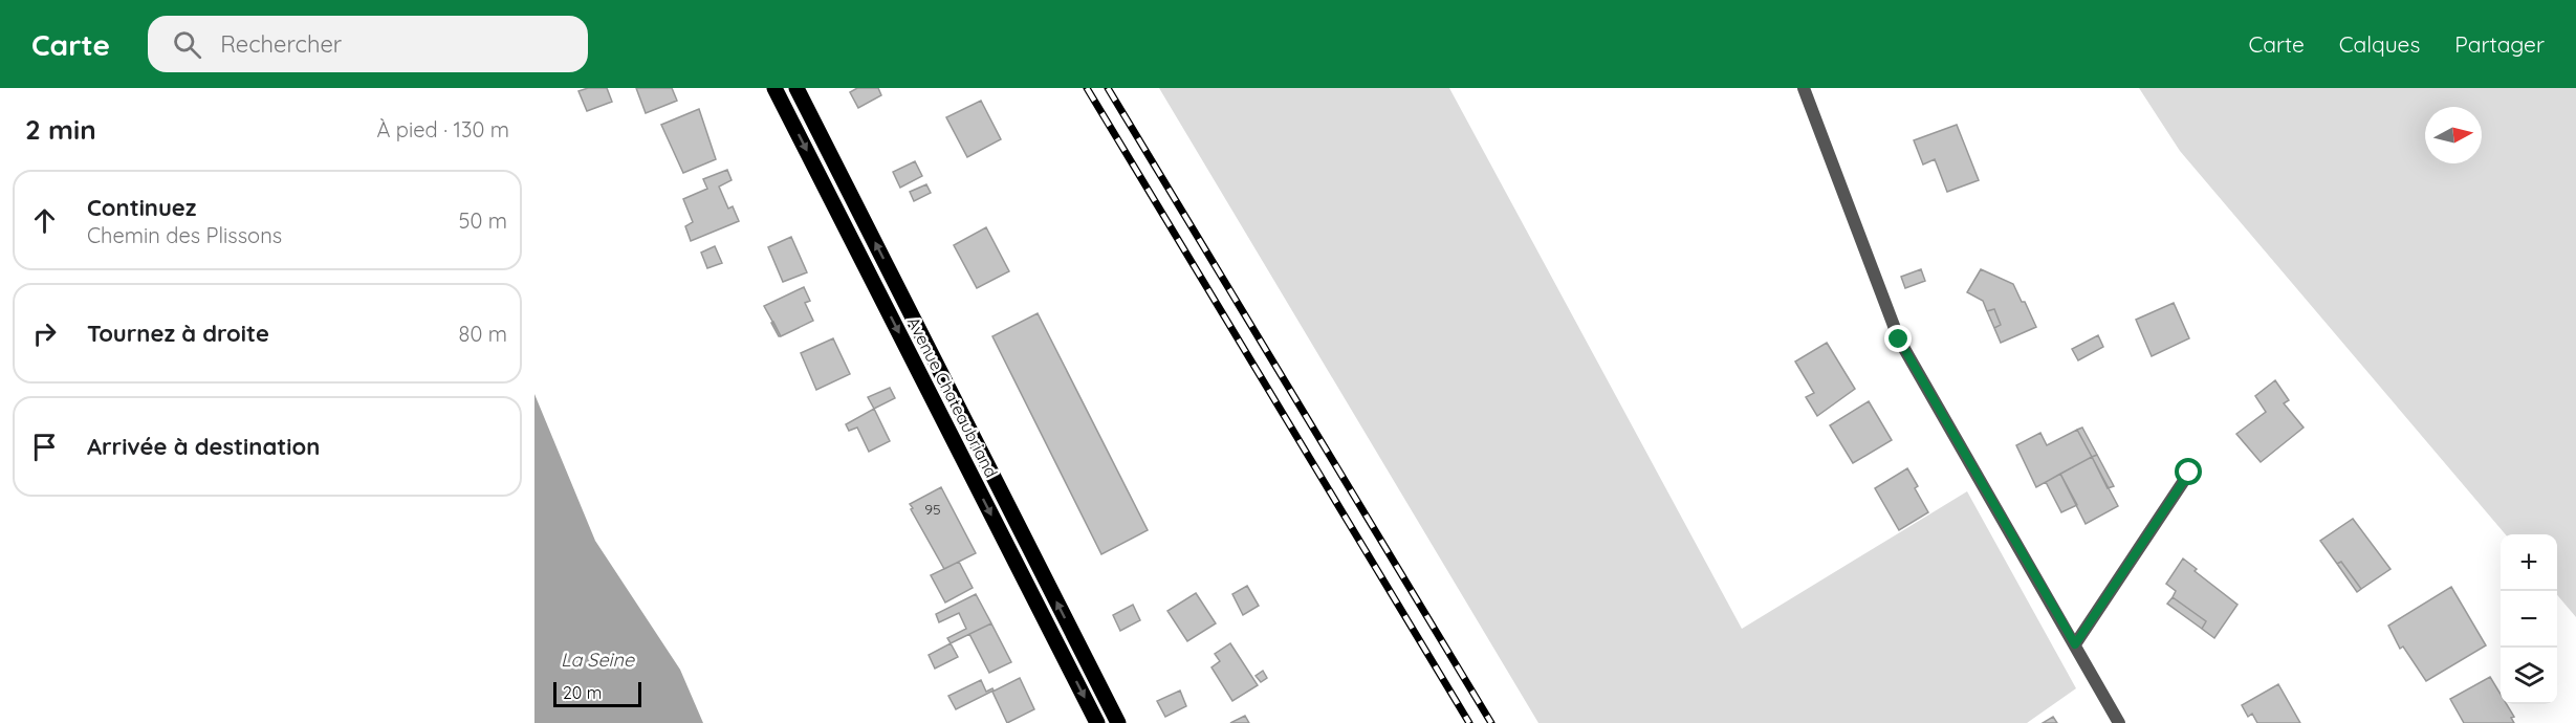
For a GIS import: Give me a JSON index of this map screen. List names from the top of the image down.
{
  "streets": {
    "main road": ["Avenue Chateaubriand"]
  },
  "water": ["La Seine"],
  "house_numbers": ["95"],
  "scale_bar": "20 m",
  "north": "right",
  "page": {
    "header": "Carte",
    "search": "Rechercher",
    "nav": ["Carte", "Calques", "Partager"],
    "heading": ["2 min", "À pied · 130 m"],
    "list": [
      ["Continuez", "Chemin des Plissons", "50 m"],
      ["Tournez à droite", "80 m"],
      "Arrivée à destination"
    ],
    "map_buttons": ["+", "−"],
    "scale": "20 m"
  }
}
